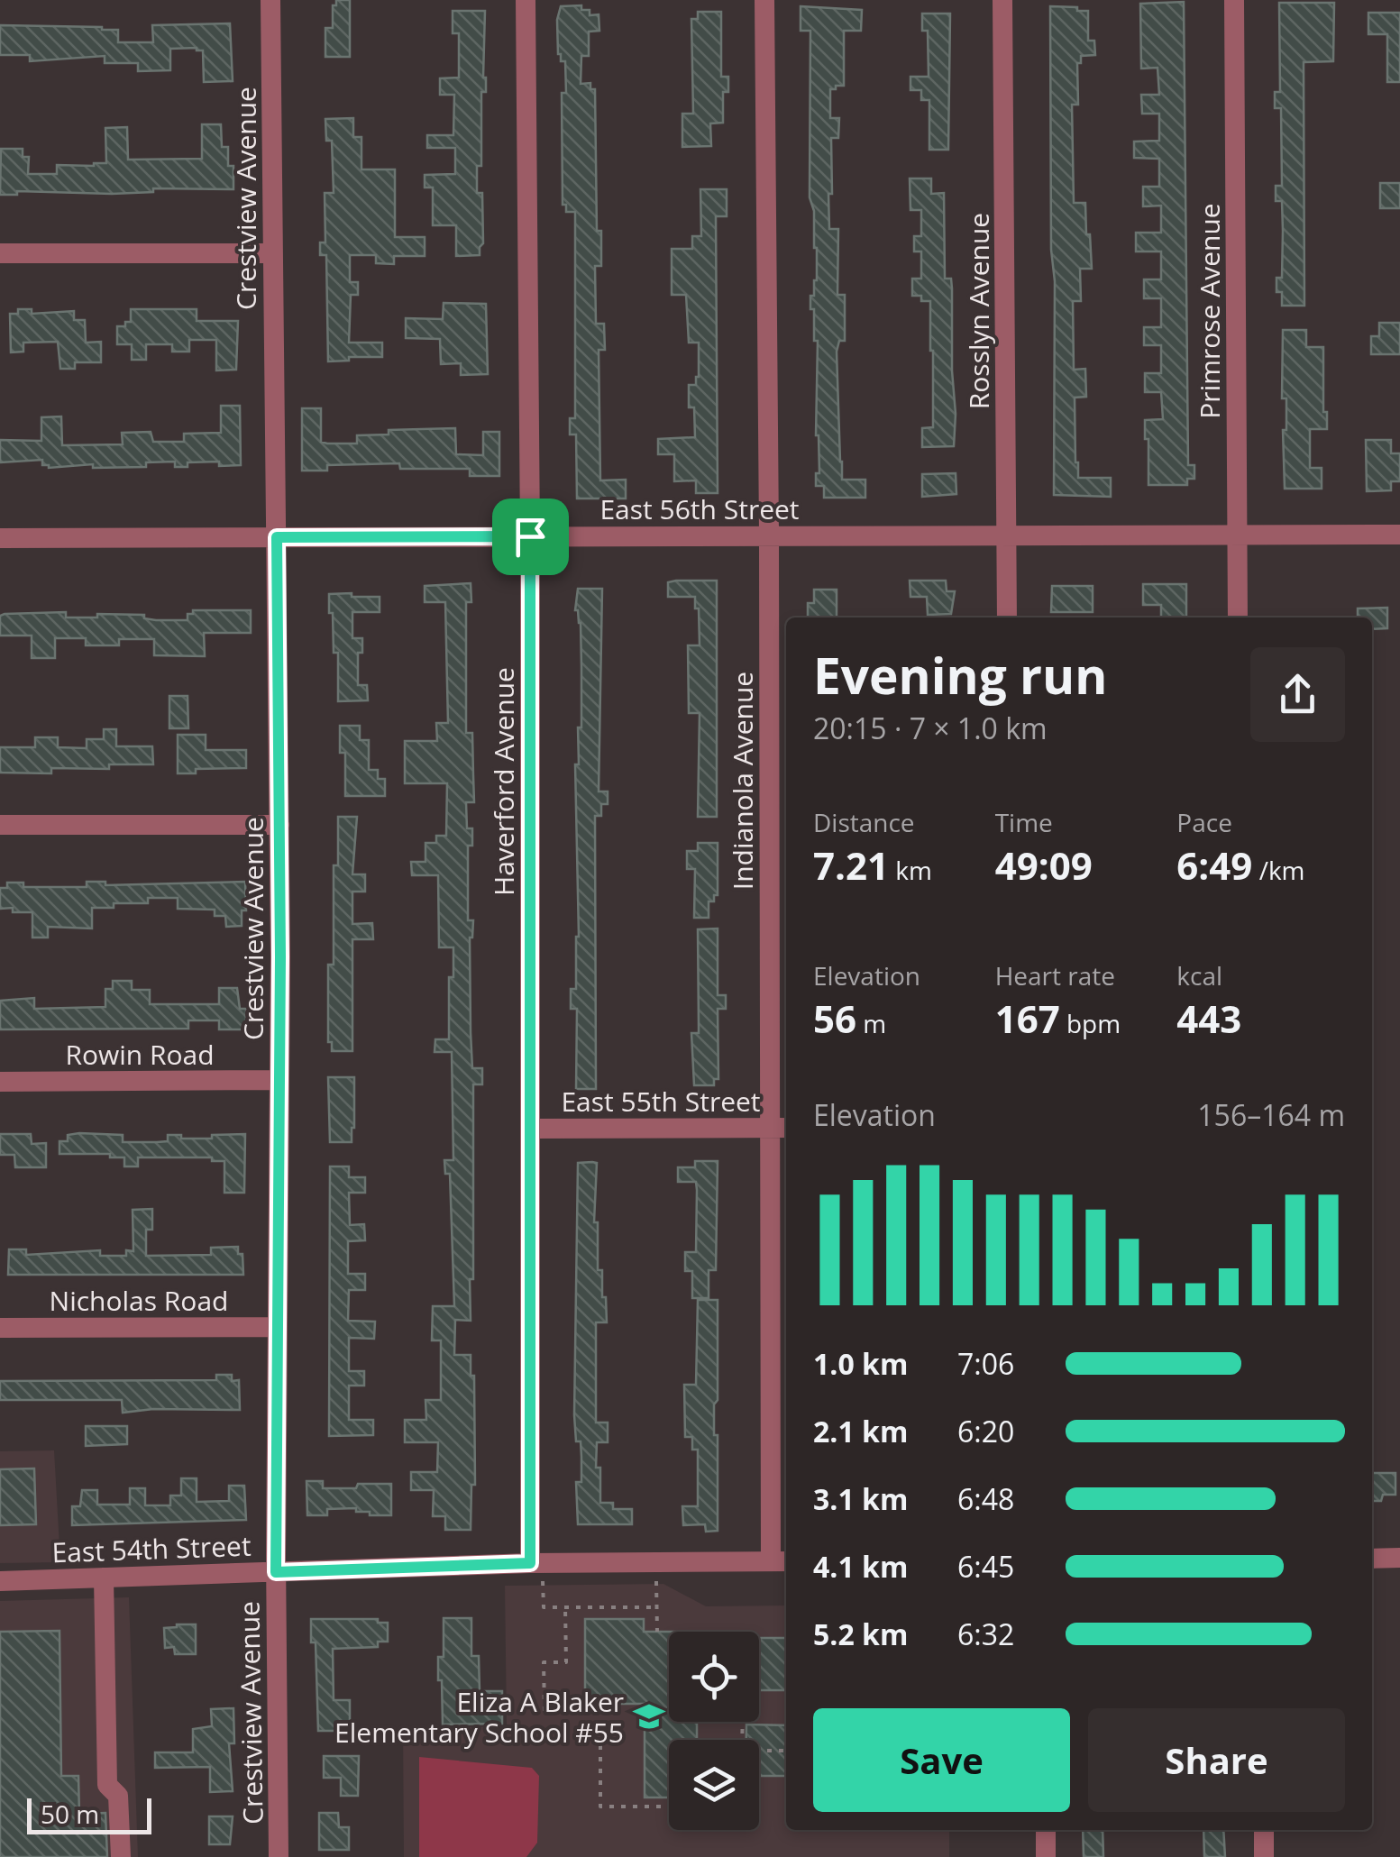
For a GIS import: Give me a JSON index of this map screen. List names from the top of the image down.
{
  "streets": {
    "street": [
      "Crestview Avenue",
      "Rosslyn Avenue",
      "Primrose Avenue",
      "East 56th Street",
      "Indianola Avenue",
      "Haverford Avenue",
      "Rowin Road",
      "East 55th Street",
      "Nicholas Road",
      "East 54th Street"
    ]
  },
  "crossings": [
    ["Crestview Avenue", "East 56th Street"],
    ["Crestview Avenue", "Rowin Road"],
    ["Crestview Avenue", "Nicholas Road"],
    ["Crestview Avenue", "East 54th Street"],
    ["Rosslyn Avenue", "East 56th Street"],
    ["Primrose Avenue", "East 56th Street"],
    ["East 56th Street", "Indianola Avenue"],
    ["East 56th Street", "Haverford Avenue"],
    ["Indianola Avenue", "East 55th Street"],
    ["Indianola Avenue", "East 54th Street"],
    ["Haverford Avenue", "East 55th Street"],
    ["Haverford Avenue", "East 54th Street"]
  ],
  "places": {
    "school or university": ["Eliza A Blaker Elementary School #55"]
  },
  "scale_bar": "50 m",
  "page": {
    "heading": ["Evening run", "20:15 · 7 × 1.0 km"],
    "stats": [
      ["Distance", "7.21 km"],
      ["Time", "49:09"],
      ["Pace", "6:49 /km"],
      ["Elevation", "56 m"],
      ["Heart rate", "167 bpm"],
      ["kcal", "443"]
    ],
    "chart": ["Elevation", "156–164 m"],
    "list": [
      {
        "name": "1.0 km",
        "note": "7:06"
      },
      {
        "name": "2.1 km",
        "note": "6:20"
      },
      {
        "name": "3.1 km",
        "note": "6:48"
      },
      {
        "name": "4.1 km",
        "note": "6:45"
      },
      {
        "name": "5.2 km",
        "note": "6:32"
      }
    ],
    "buttons": ["Save", "Share"],
    "scale": "50 m"
  }
}
